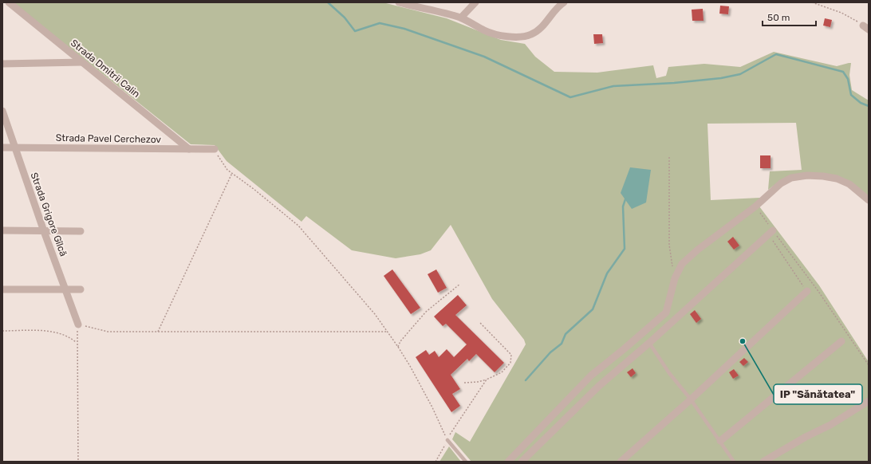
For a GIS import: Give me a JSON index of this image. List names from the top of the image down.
{
  "streets": {
    "street": ["Strada Dmitrii Calin", "Strada Pavel Cerchezov", "Strada Grigore Gîlcă"]
  },
  "crossings": [
    ["Strada Dmitrii Calin", "Strada Pavel Cerchezov"],
    ["Strada Pavel Cerchezov", "Strada Grigore Gîlcă"]
  ],
  "places": ["IP \"Sănătatea\""],
  "scale_bar": "50 m"
}
